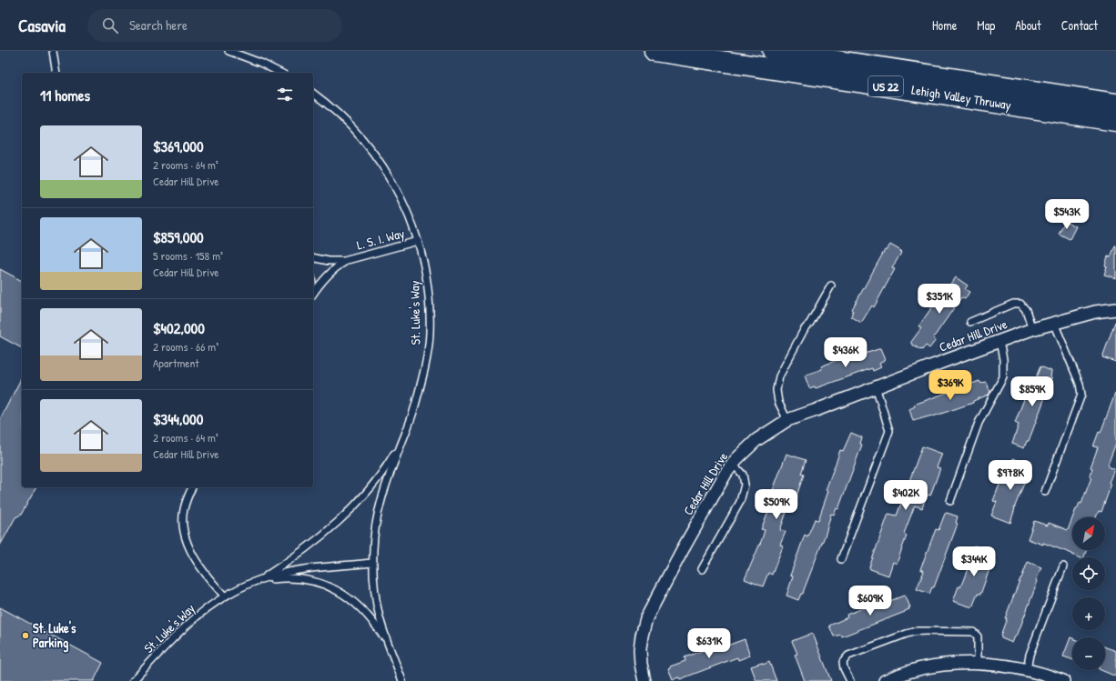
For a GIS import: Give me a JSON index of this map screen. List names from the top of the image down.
{
  "streets": {
    "highway": ["US 22", "Lehigh Valley Thruway"],
    "street": ["Cedar Hill Drive"],
    "lane": ["L. S. I. Way", "St. Luke's Way"]
  },
  "crossings": [
    ["L. S. I. Way", "St. Luke's Way"]
  ],
  "places": ["St. Luke's Parking"],
  "north": "top right",
  "page": {
    "header": "Casavia",
    "search": "Search here",
    "nav": [
      "Home",
      "Map",
      "About",
      "Contact"
    ],
    "heading": "11 homes",
    "list": [
      {
        "name": "$369,000",
        "note": "2 rooms · 64 m² · Cedar Hill Drive"
      },
      {
        "name": "$859,000",
        "note": "5 rooms · 158 m² · Cedar Hill Drive"
      },
      {
        "name": "$402,000",
        "note": "2 rooms · 66 m² · Apartment"
      },
      {
        "name": "$344,000",
        "note": "2 rooms · 64 m² · Cedar Hill Drive"
      }
    ],
    "price": [
      "$543K",
      "$351K",
      "$436K",
      "$369K",
      "$859K",
      "$978K",
      "$402K",
      "$509K",
      "$344K",
      "$609K",
      "$631K"
    ],
    "map_buttons": ["+", "−"]
  }
}
